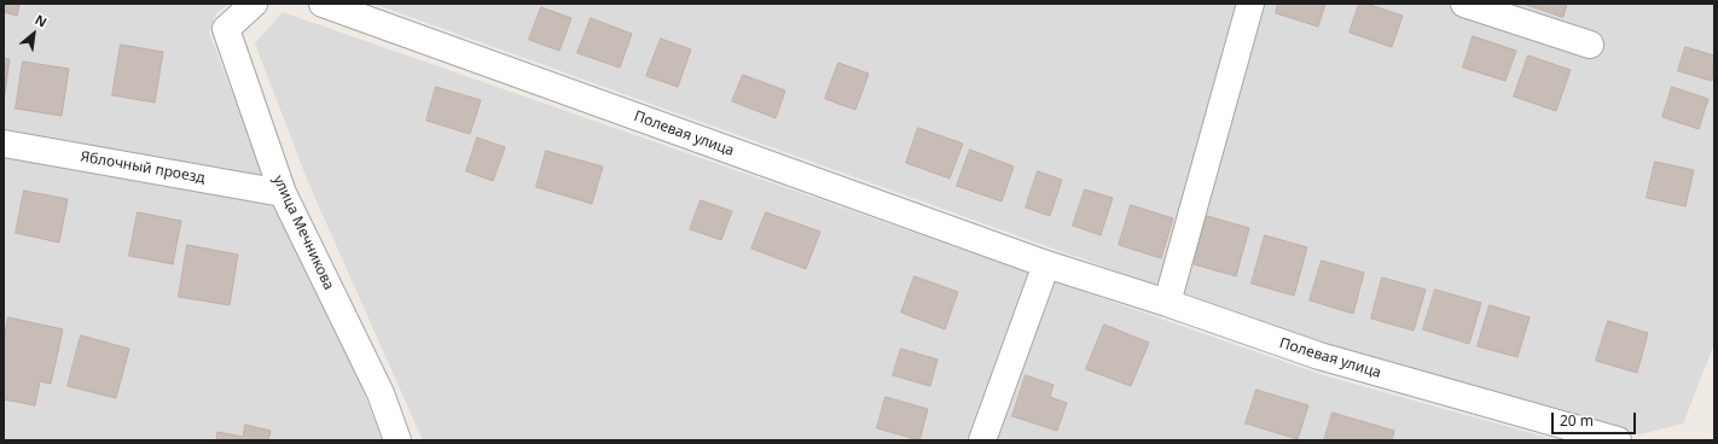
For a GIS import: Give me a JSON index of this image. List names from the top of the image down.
{
  "streets": {
    "street": ["Полевая улица", "Яблочный проезд", "улица Мечникова"]
  },
  "crossings": [
    ["Яблочный проезд", "улица Мечникова"]
  ],
  "scale_bar": "20 m",
  "north": "top right"
}
